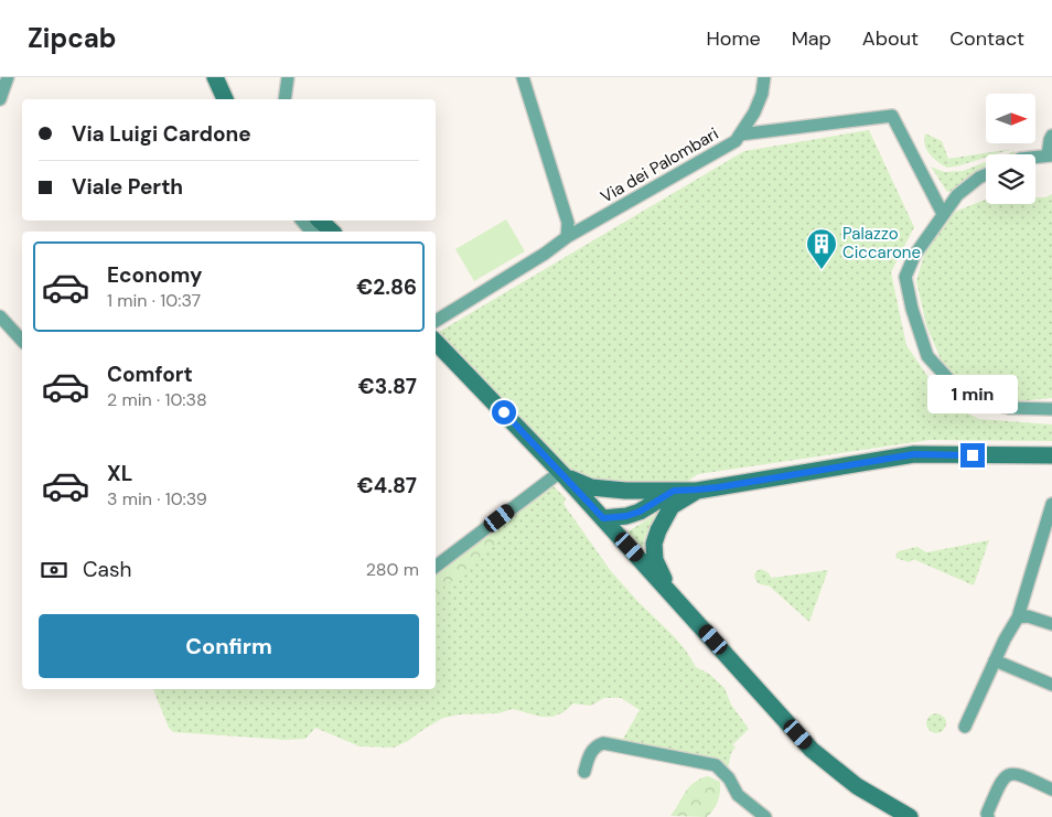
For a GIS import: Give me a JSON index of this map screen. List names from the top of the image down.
{
  "streets": {
    "street": ["Via dei Palombari"]
  },
  "places": {
    "building": ["Palazzo Ciccarone"]
  },
  "north": "right",
  "page": {
    "header": "Zipcab",
    "nav": [
      "Home",
      "Map",
      "About",
      "Contact"
    ],
    "banner": ["Via Luigi Cardone", "Viale Perth"],
    "list": [
      {
        "name": "Economy",
        "note": "1 min · 10:37",
        "value": "€2.86"
      },
      {
        "name": "Comfort",
        "note": "2 min · 10:38",
        "value": "€3.87"
      },
      {
        "name": "XL",
        "note": "3 min · 10:39",
        "value": "€4.87"
      }
    ],
    "bubble": "1 min",
    "pay": ["Cash", "280 m"],
    "buttons": "Confirm"
  }
}
